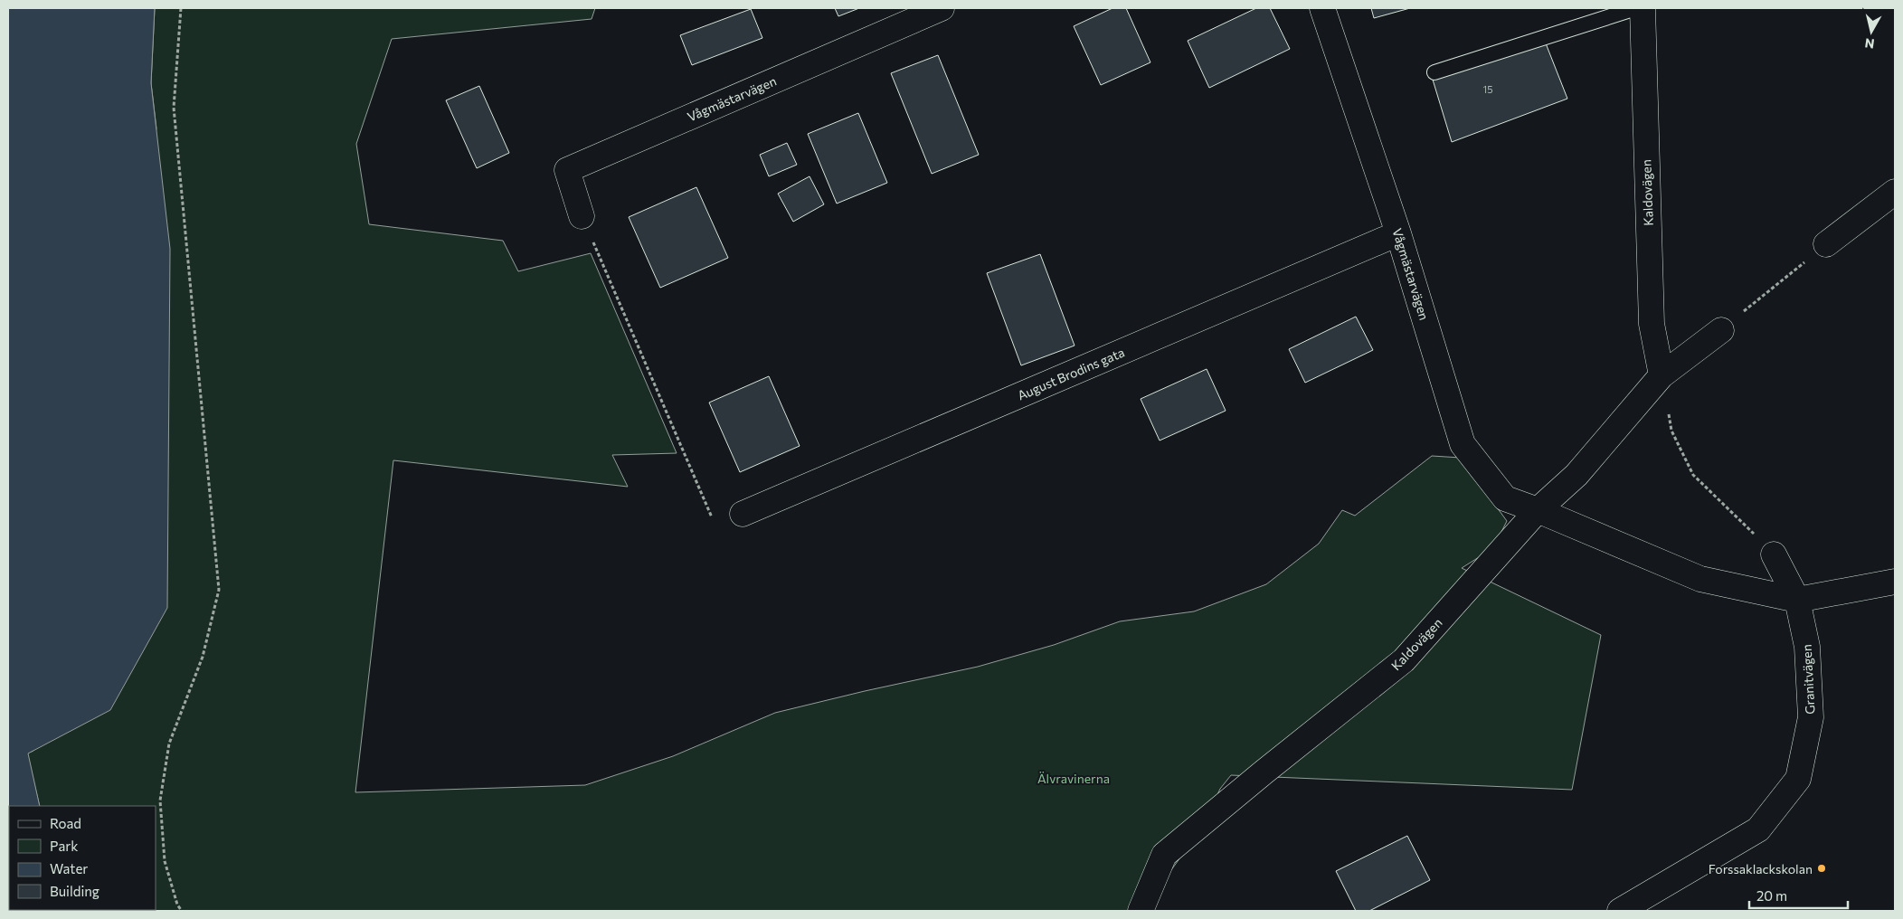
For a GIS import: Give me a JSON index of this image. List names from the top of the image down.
{
  "streets": {
    "street": [
      "Vågmästarvägen",
      "Kaldovägen",
      "August Brodins gata",
      "Granitvägen"
    ]
  },
  "crossings": [
    ["Vågmästarvägen", "Kaldovägen"],
    ["Vågmästarvägen", "August Brodins gata"]
  ],
  "parks": ["Älvravinerna"],
  "places": ["Forssaklackskolan"],
  "house_numbers": ["15"],
  "legend": [
    "Road",
    "Park",
    "Water",
    "Building"
  ],
  "scale_bar": "20 m",
  "north": "bottom"
}
